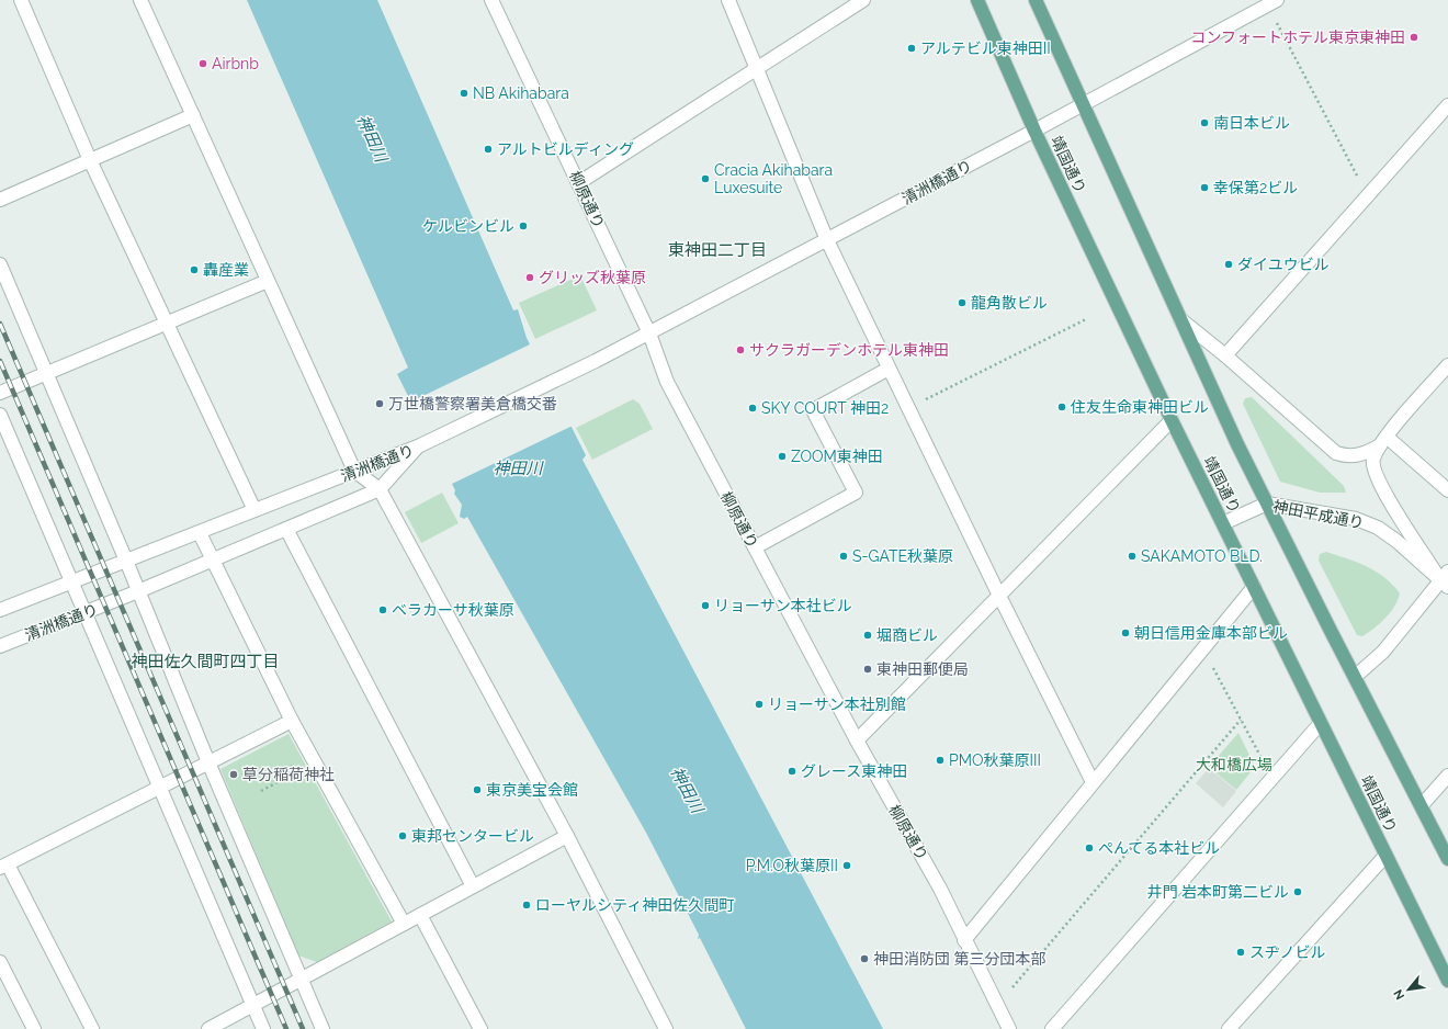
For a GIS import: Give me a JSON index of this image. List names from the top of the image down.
{
  "streets": {
    "main road": ["靖国通り"],
    "street": ["清洲橋通り", "柳原通り", "神田平成通り"]
  },
  "crossings": [
    ["靖国通り", "清洲橋通り"],
    ["靖国通り", "神田平成通り"],
    ["清洲橋通り", "柳原通り"]
  ],
  "districts": ["東神田二丁目", "神田佐久間町四丁目"],
  "water": ["神田川"],
  "parks": ["大和橋広場"],
  "places": [
    "コンフォートホテル東京東神田",
    "アルテビル東神田II",
    "Airbnb",
    "NB Akihabara",
    "南日本ビル",
    "アルトビルディング",
    "Cracia Akihabara Luxesuite",
    "幸保第2ビル",
    "ケルビンビル",
    "ダイユウビル",
    "轟産業",
    "グリッズ秋葉原",
    "龍角散ビル",
    "サクラガーデンホテル東神田",
    "万世橋警察署美倉橋交番",
    "住友生命東神田ビル",
    "SKY COURT 神田2",
    "ZOOM東神田",
    "S-GATE秋葉原",
    "SAKAMOTO BLD.",
    "リョーサン本社ビル",
    "ベラカーサ秋葉原",
    "朝日信用金庫本部ビル",
    "堀商ビル",
    "東神田郵便局",
    "リョーサン本社別館",
    "PMO秋葉原III",
    "グレース東神田",
    "草分稲荷神社",
    "東京美宝会館",
    "東邦センタービル",
    "ぺんてる本社ビル",
    "P.M.O秋葉原II",
    "井門 岩本町第二ビル",
    "ローヤルシティ神田佐久間町",
    "スヂノビル",
    "神田消防団 第三分団本部"
  ],
  "north": "bottom left"
}
